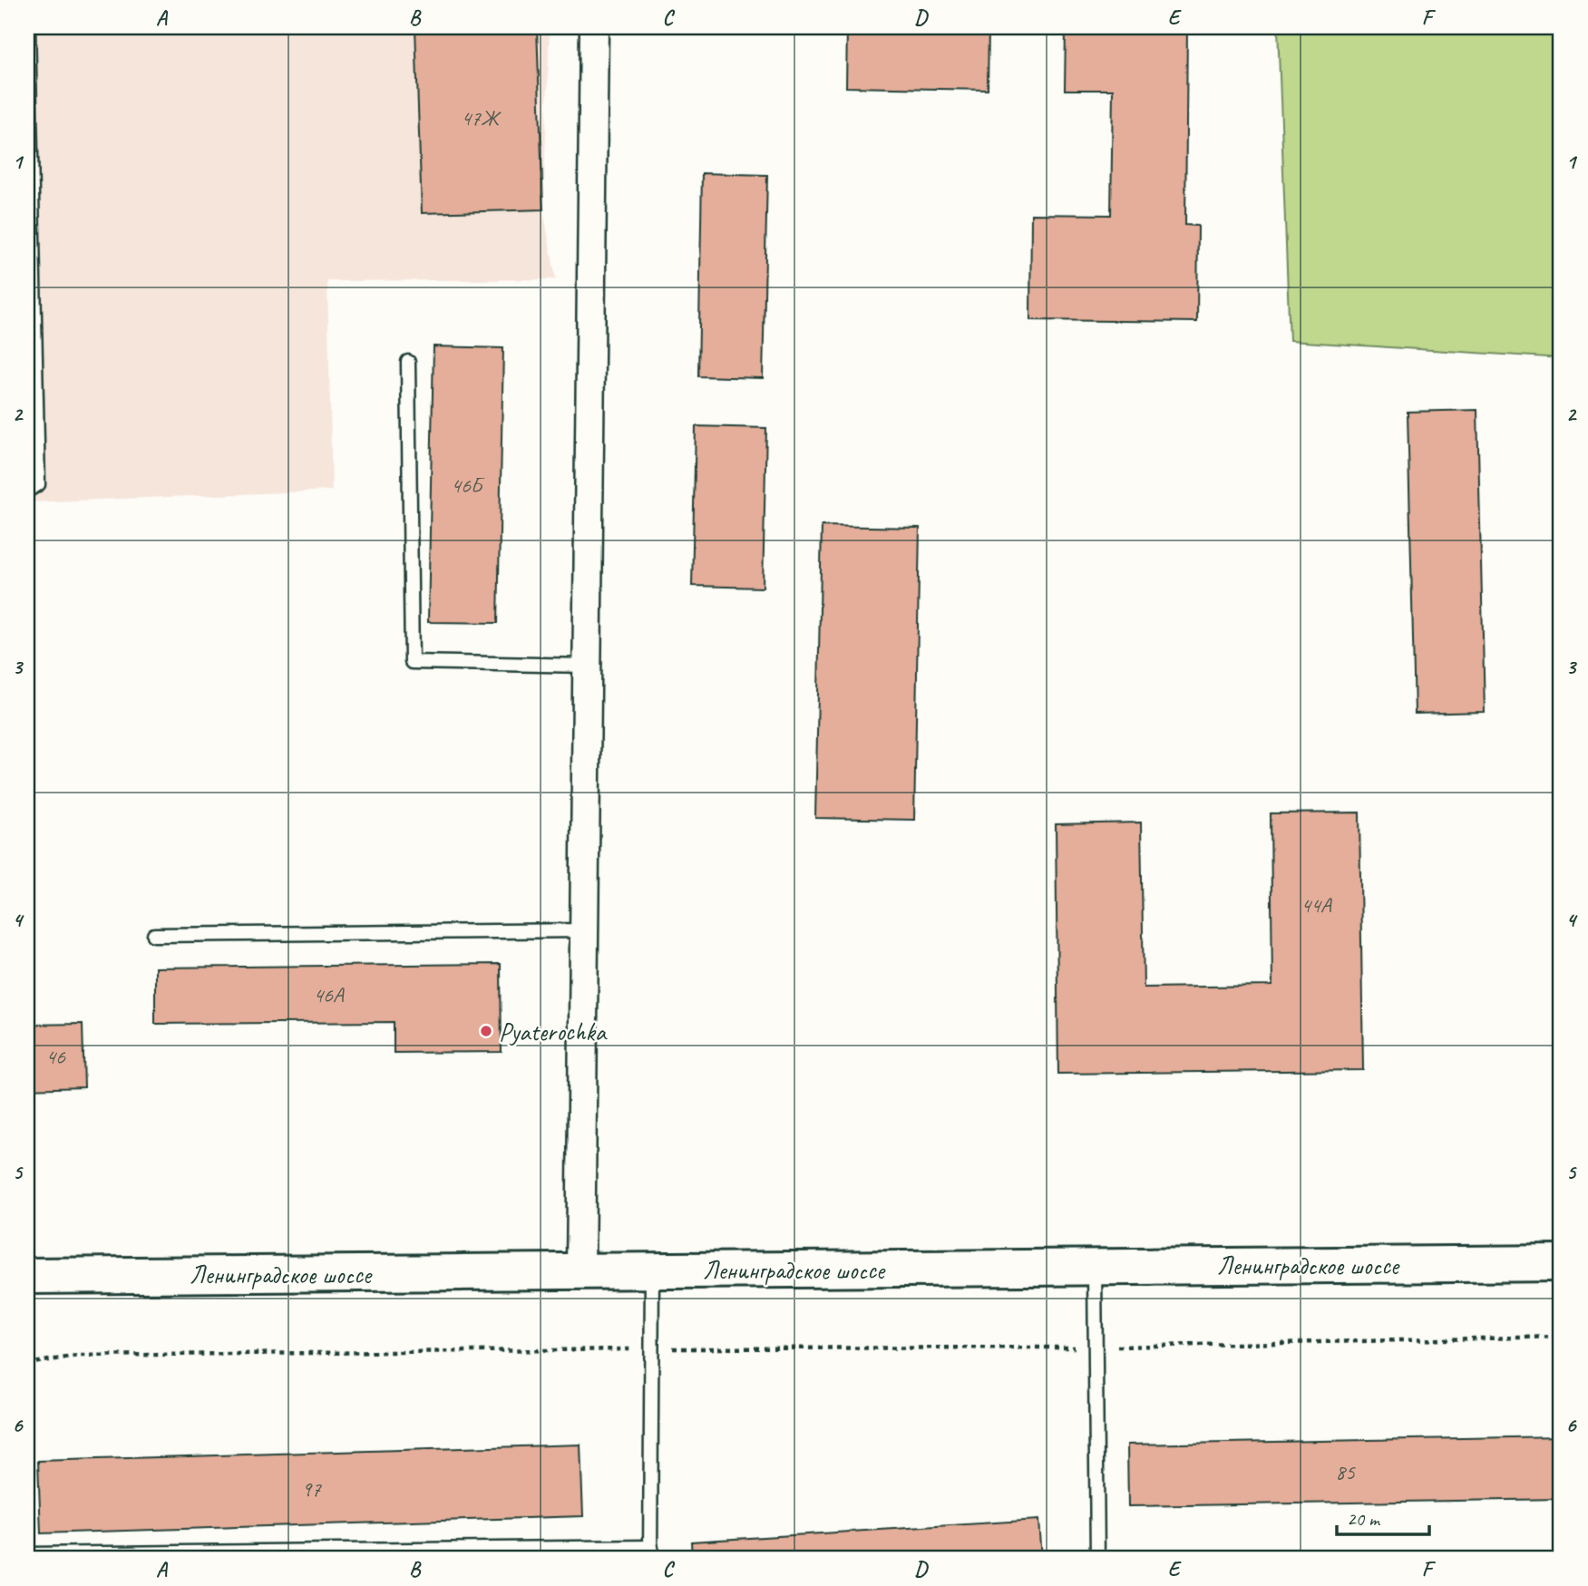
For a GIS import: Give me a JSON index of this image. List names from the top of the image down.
{
  "streets": {
    "main road": ["Ленинградское шоссе"]
  },
  "places": ["Pyaterochka"],
  "house_numbers": [
    "47Ж",
    "46Б",
    "44А",
    "46А",
    "46",
    "85",
    "97"
  ],
  "scale_bar": "20 m",
  "grid": {
    "columns": [
      "A",
      "B",
      "C",
      "D",
      "E",
      "F"
    ],
    "rows": [
      "1",
      "2",
      "3",
      "4",
      "5",
      "6"
    ]
  }
}
